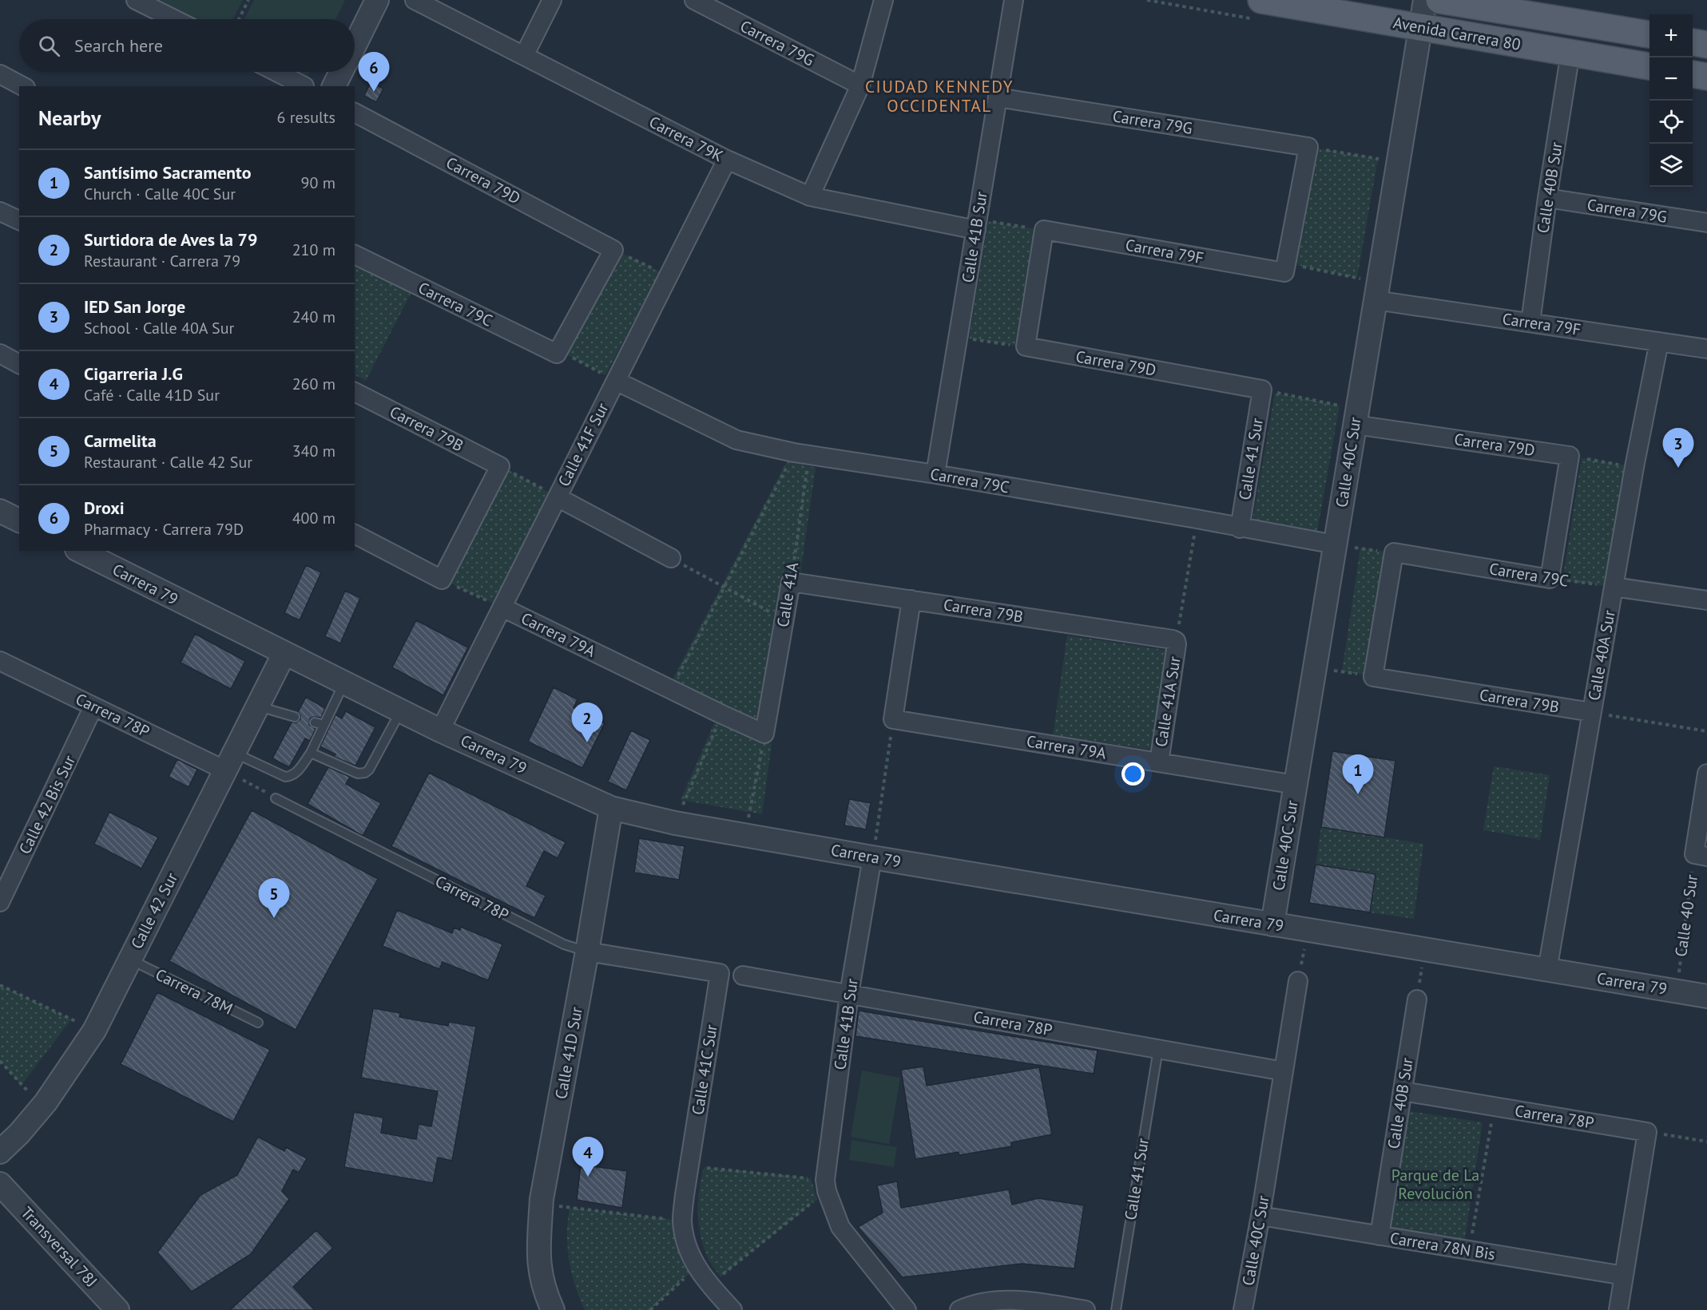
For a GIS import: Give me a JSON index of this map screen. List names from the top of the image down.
{
  "streets": {
    "main road": ["Avenida Carrera 80"],
    "street": [
      "Carrera 79G",
      "Carrera 79K",
      "Carrera 79D",
      "Calle 40B Sur",
      "Calle 41B Sur",
      "Carrera 79F",
      "Carrera 79C",
      "Carrera 79B",
      "Calle 41F Sur",
      "Calle 41 Sur",
      "Calle 40C Sur",
      "Carrera 79",
      "Calle 41A",
      "Carrera 79A",
      "Calle 40A Sur",
      "Calle 41A Sur",
      "Carrera 78P",
      "Calle 42 Bis Sur",
      "Calle 42 Sur",
      "Calle 40 Sur",
      "Calle 41D Sur",
      "Calle 41C Sur",
      "Carrera 78N Bis",
      "Transversal 78J"
    ],
    "lane": ["Carrera 78M"]
  },
  "crossings": [
    ["Avenida Carrera 80", "Calle 40B Sur"],
    ["Avenida Carrera 80", "Calle 40C Sur"],
    ["Carrera 79G", "Calle 40B Sur"],
    ["Carrera 79G", "Calle 41B Sur"],
    ["Carrera 79K", "Calle 41B Sur"],
    ["Carrera 79K", "Calle 41F Sur"],
    ["Carrera 79D", "Calle 41 Sur"],
    ["Carrera 79D", "Calle 40C Sur"],
    ["Calle 40B Sur", "Carrera 79F"],
    ["Calle 40B Sur", "Carrera 78P"],
    ["Calle 40B Sur", "Carrera 78N Bis"],
    ["Calle 41B Sur", "Carrera 79C"],
    ["Calle 41B Sur", "Carrera 79"],
    ["Calle 41B Sur", "Carrera 78P"],
    ["Carrera 79F", "Calle 40C Sur"],
    ["Carrera 79F", "Calle 40A Sur"],
    ["Carrera 79C", "Calle 41F Sur"],
    ["Carrera 79C", "Calle 41 Sur"],
    ["Carrera 79C", "Calle 40C Sur"],
    ["Carrera 79C", "Calle 41A"],
    ["Carrera 79C", "Calle 40A Sur"],
    ["Carrera 79B", "Calle 41A"],
    ["Carrera 79B", "Calle 40A Sur"],
    ["Carrera 79B", "Calle 41A Sur"],
    ["Calle 41F Sur", "Carrera 79"],
    ["Calle 41F Sur", "Carrera 79A"],
    ["Calle 41 Sur", "Carrera 78P"],
    ["Calle 40C Sur", "Carrera 79"],
    ["Calle 40C Sur", "Carrera 79A"],
    ["Calle 40C Sur", "Carrera 78P"],
    ["Calle 40C Sur", "Carrera 78N Bis"],
    ["Carrera 79", "Calle 40A Sur"],
    ["Carrera 79", "Calle 42 Sur"],
    ["Carrera 79", "Calle 41D Sur"],
    ["Calle 41A", "Carrera 79A"],
    ["Carrera 79A", "Calle 41A Sur"],
    ["Carrera 78P", "Calle 42 Bis Sur"],
    ["Carrera 78P", "Calle 42 Sur"],
    ["Carrera 78P", "Calle 41D Sur"],
    ["Carrera 78P", "Calle 41C Sur"],
    ["Calle 42 Sur", "Carrera 78M"]
  ],
  "districts": ["CIUDAD KENNEDY OCCIDENTAL"],
  "parks": ["Parque de La Revolución"],
  "page": {
    "map_buttons": ["+", "−"],
    "search": "Search here",
    "pins": [
      "6",
      "3",
      "2",
      "1",
      "5",
      "4"
    ],
    "heading": ["Nearby", "6 results"],
    "list": [
      {
        "mark": "1",
        "name": "Santísimo Sacramento",
        "note": "Church · Calle 40C Sur",
        "value": "90 m"
      },
      {
        "mark": "2",
        "name": "Surtidora de Aves la 79",
        "note": "Restaurant · Carrera 79",
        "value": "210 m"
      },
      {
        "mark": "3",
        "name": "IED San Jorge",
        "note": "School · Calle 40A Sur",
        "value": "240 m"
      },
      {
        "mark": "4",
        "name": "Cigarreria J.G",
        "note": "Café · Calle 41D Sur",
        "value": "260 m"
      },
      {
        "mark": "5",
        "name": "Carmelita",
        "note": "Restaurant · Calle 42 Sur",
        "value": "340 m"
      },
      {
        "mark": "6",
        "name": "Droxi",
        "note": "Pharmacy · Carrera 79D",
        "value": "400 m"
      }
    ]
  }
}
